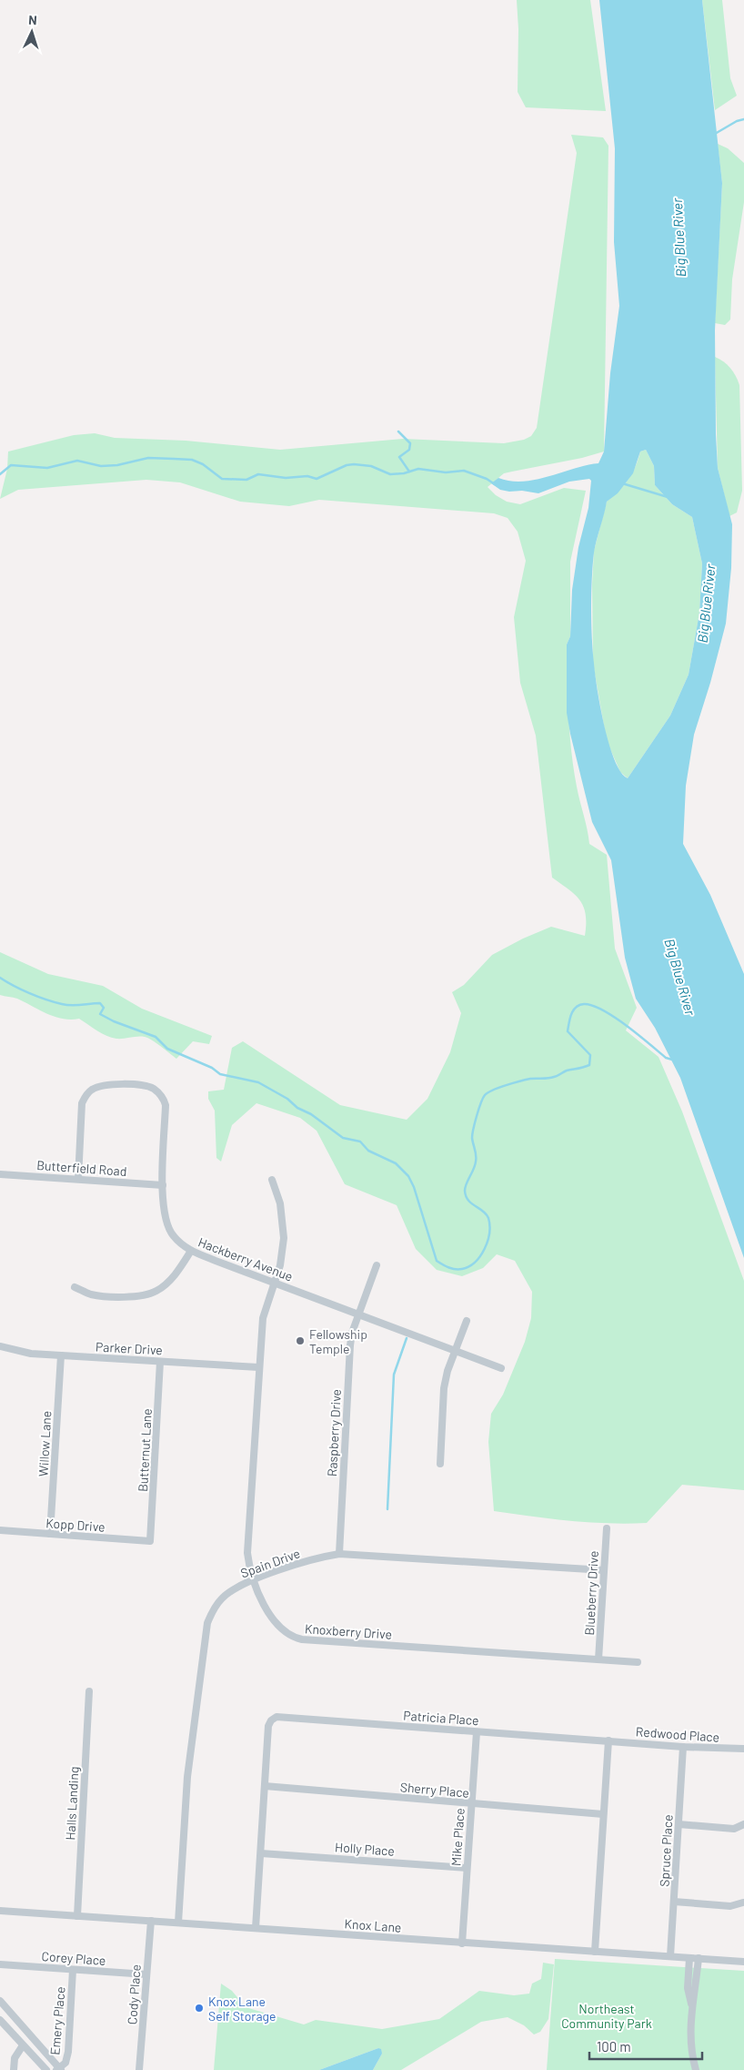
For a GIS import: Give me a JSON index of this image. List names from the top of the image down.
{
  "streets": {
    "street": [
      "Butterfield Road",
      "Hackberry Avenue",
      "Parker Drive",
      "Raspberry Drive",
      "Willow Lane",
      "Butternut Lane",
      "Kopp Drive",
      "Spain Drive",
      "Blueberry Drive",
      "Knoxberry Drive",
      "Patricia Place",
      "Redwood Place",
      "Sherry Place",
      "Halls Landing",
      "Mike Place",
      "Holly Place",
      "Spruce Place",
      "Knox Lane",
      "Corey Place",
      "Cody Place",
      "Emery Place"
    ]
  },
  "crossings": [
    ["Butterfield Road", "Hackberry Avenue"],
    ["Hackberry Avenue", "Raspberry Drive"],
    ["Hackberry Avenue", "Knoxberry Drive"],
    ["Parker Drive", "Willow Lane"],
    ["Parker Drive", "Butternut Lane"],
    ["Parker Drive", "Knoxberry Drive"],
    ["Raspberry Drive", "Spain Drive"],
    ["Willow Lane", "Kopp Drive"],
    ["Butternut Lane", "Kopp Drive"],
    ["Spain Drive", "Blueberry Drive"],
    ["Spain Drive", "Knoxberry Drive"],
    ["Spain Drive", "Knox Lane"],
    ["Blueberry Drive", "Knoxberry Drive"],
    ["Patricia Place", "Redwood Place"],
    ["Patricia Place", "Sherry Place"],
    ["Patricia Place", "Mike Place"],
    ["Patricia Place", "Holly Place"],
    ["Patricia Place", "Knox Lane"],
    ["Redwood Place", "Spruce Place"],
    ["Sherry Place", "Mike Place"],
    ["Halls Landing", "Knox Lane"],
    ["Mike Place", "Holly Place"],
    ["Mike Place", "Knox Lane"],
    ["Spruce Place", "Knox Lane"],
    ["Knox Lane", "Cody Place"],
    ["Corey Place", "Cody Place"],
    ["Corey Place", "Emery Place"]
  ],
  "water": ["Big Blue River"],
  "parks": ["Northeast Community Park"],
  "places": ["Fellowship Temple", "Knox Lane Self Storage"],
  "scale_bar": "100 m",
  "north": "top"
}
